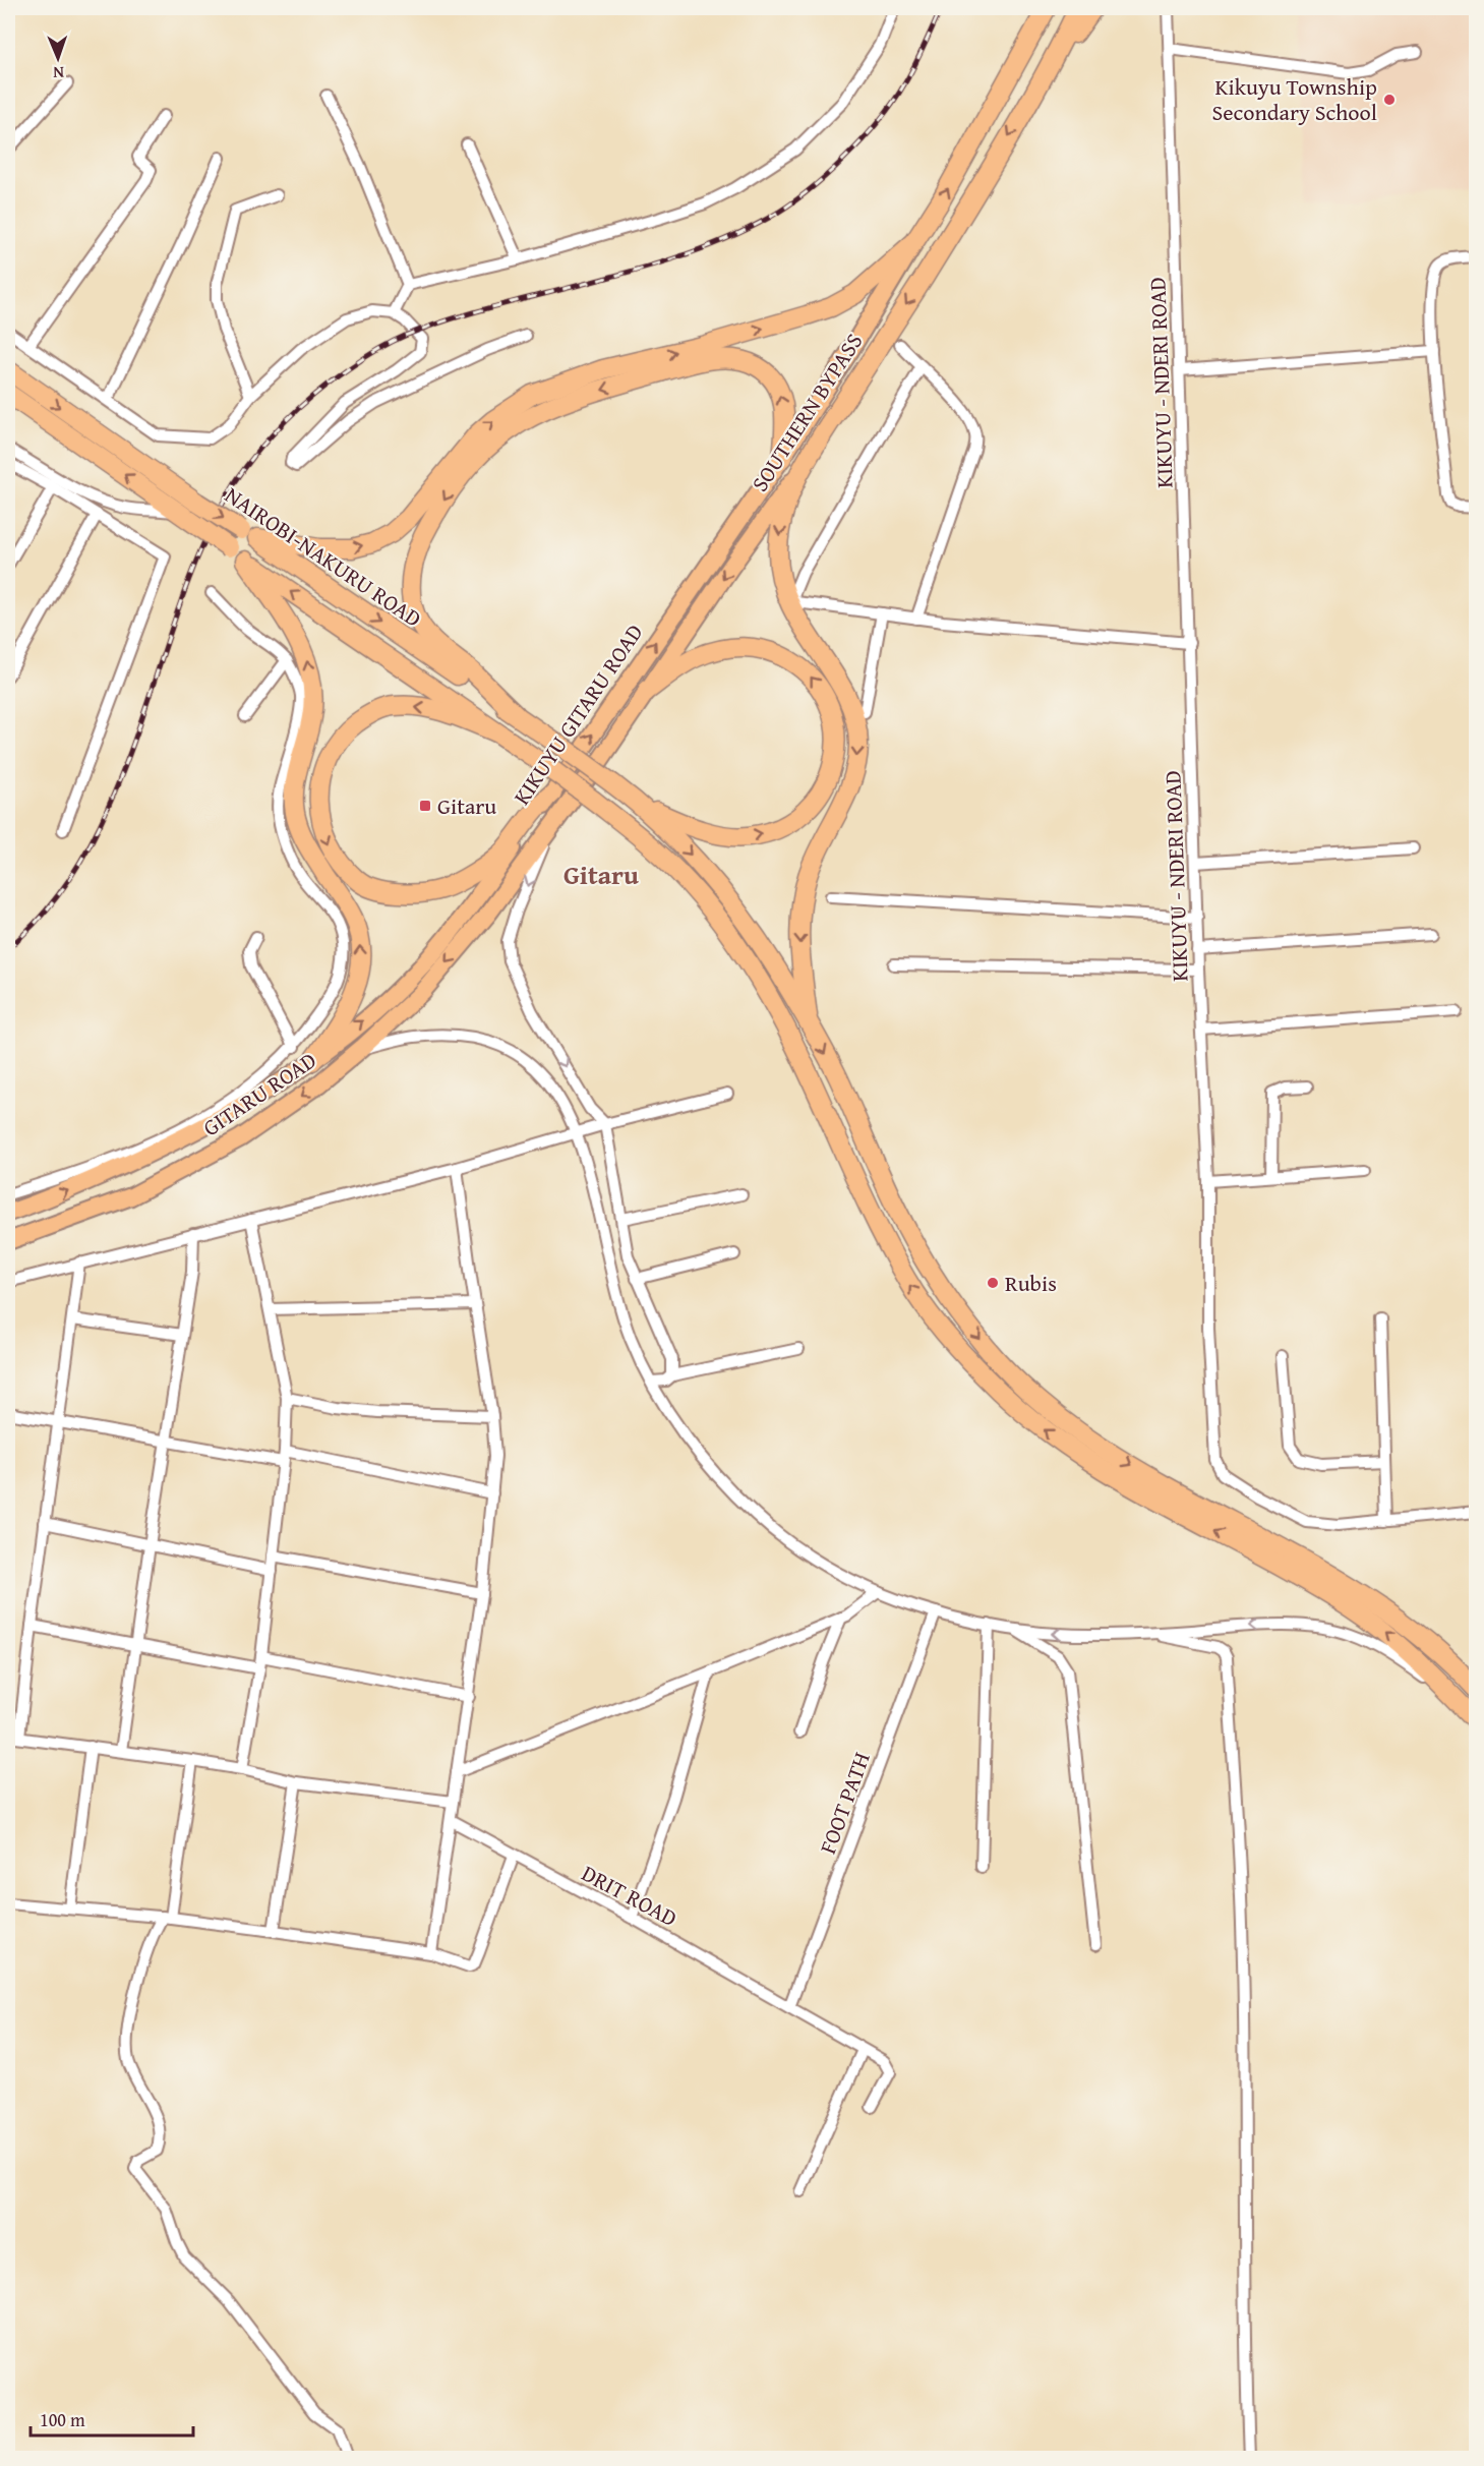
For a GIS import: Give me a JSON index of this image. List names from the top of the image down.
{
  "streets": {
    "highway": ["SOUTHERN BYPASS", "NAIROBI-NAKURU ROAD"],
    "main road": ["KIKUYU GITARU ROAD", "GITARU ROAD"],
    "street": ["KIKUYU - NDERI ROAD", "FOOT PATH", "DRIT ROAD"]
  },
  "crossings": [
    ["SOUTHERN BYPASS", "KIKUYU GITARU ROAD"],
    ["SOUTHERN BYPASS", "GITARU ROAD"],
    ["KIKUYU GITARU ROAD", "GITARU ROAD"],
    ["FOOT PATH", "DRIT ROAD"]
  ],
  "one_way": ["KIKUYU GITARU ROAD"],
  "districts": ["Gitaru"],
  "places": {
    "other": ["Kikuyu Township Secondary School", "Rubis"],
    "transit": ["Gitaru"]
  },
  "scale_bar": "100 m",
  "north": "bottom"
}
